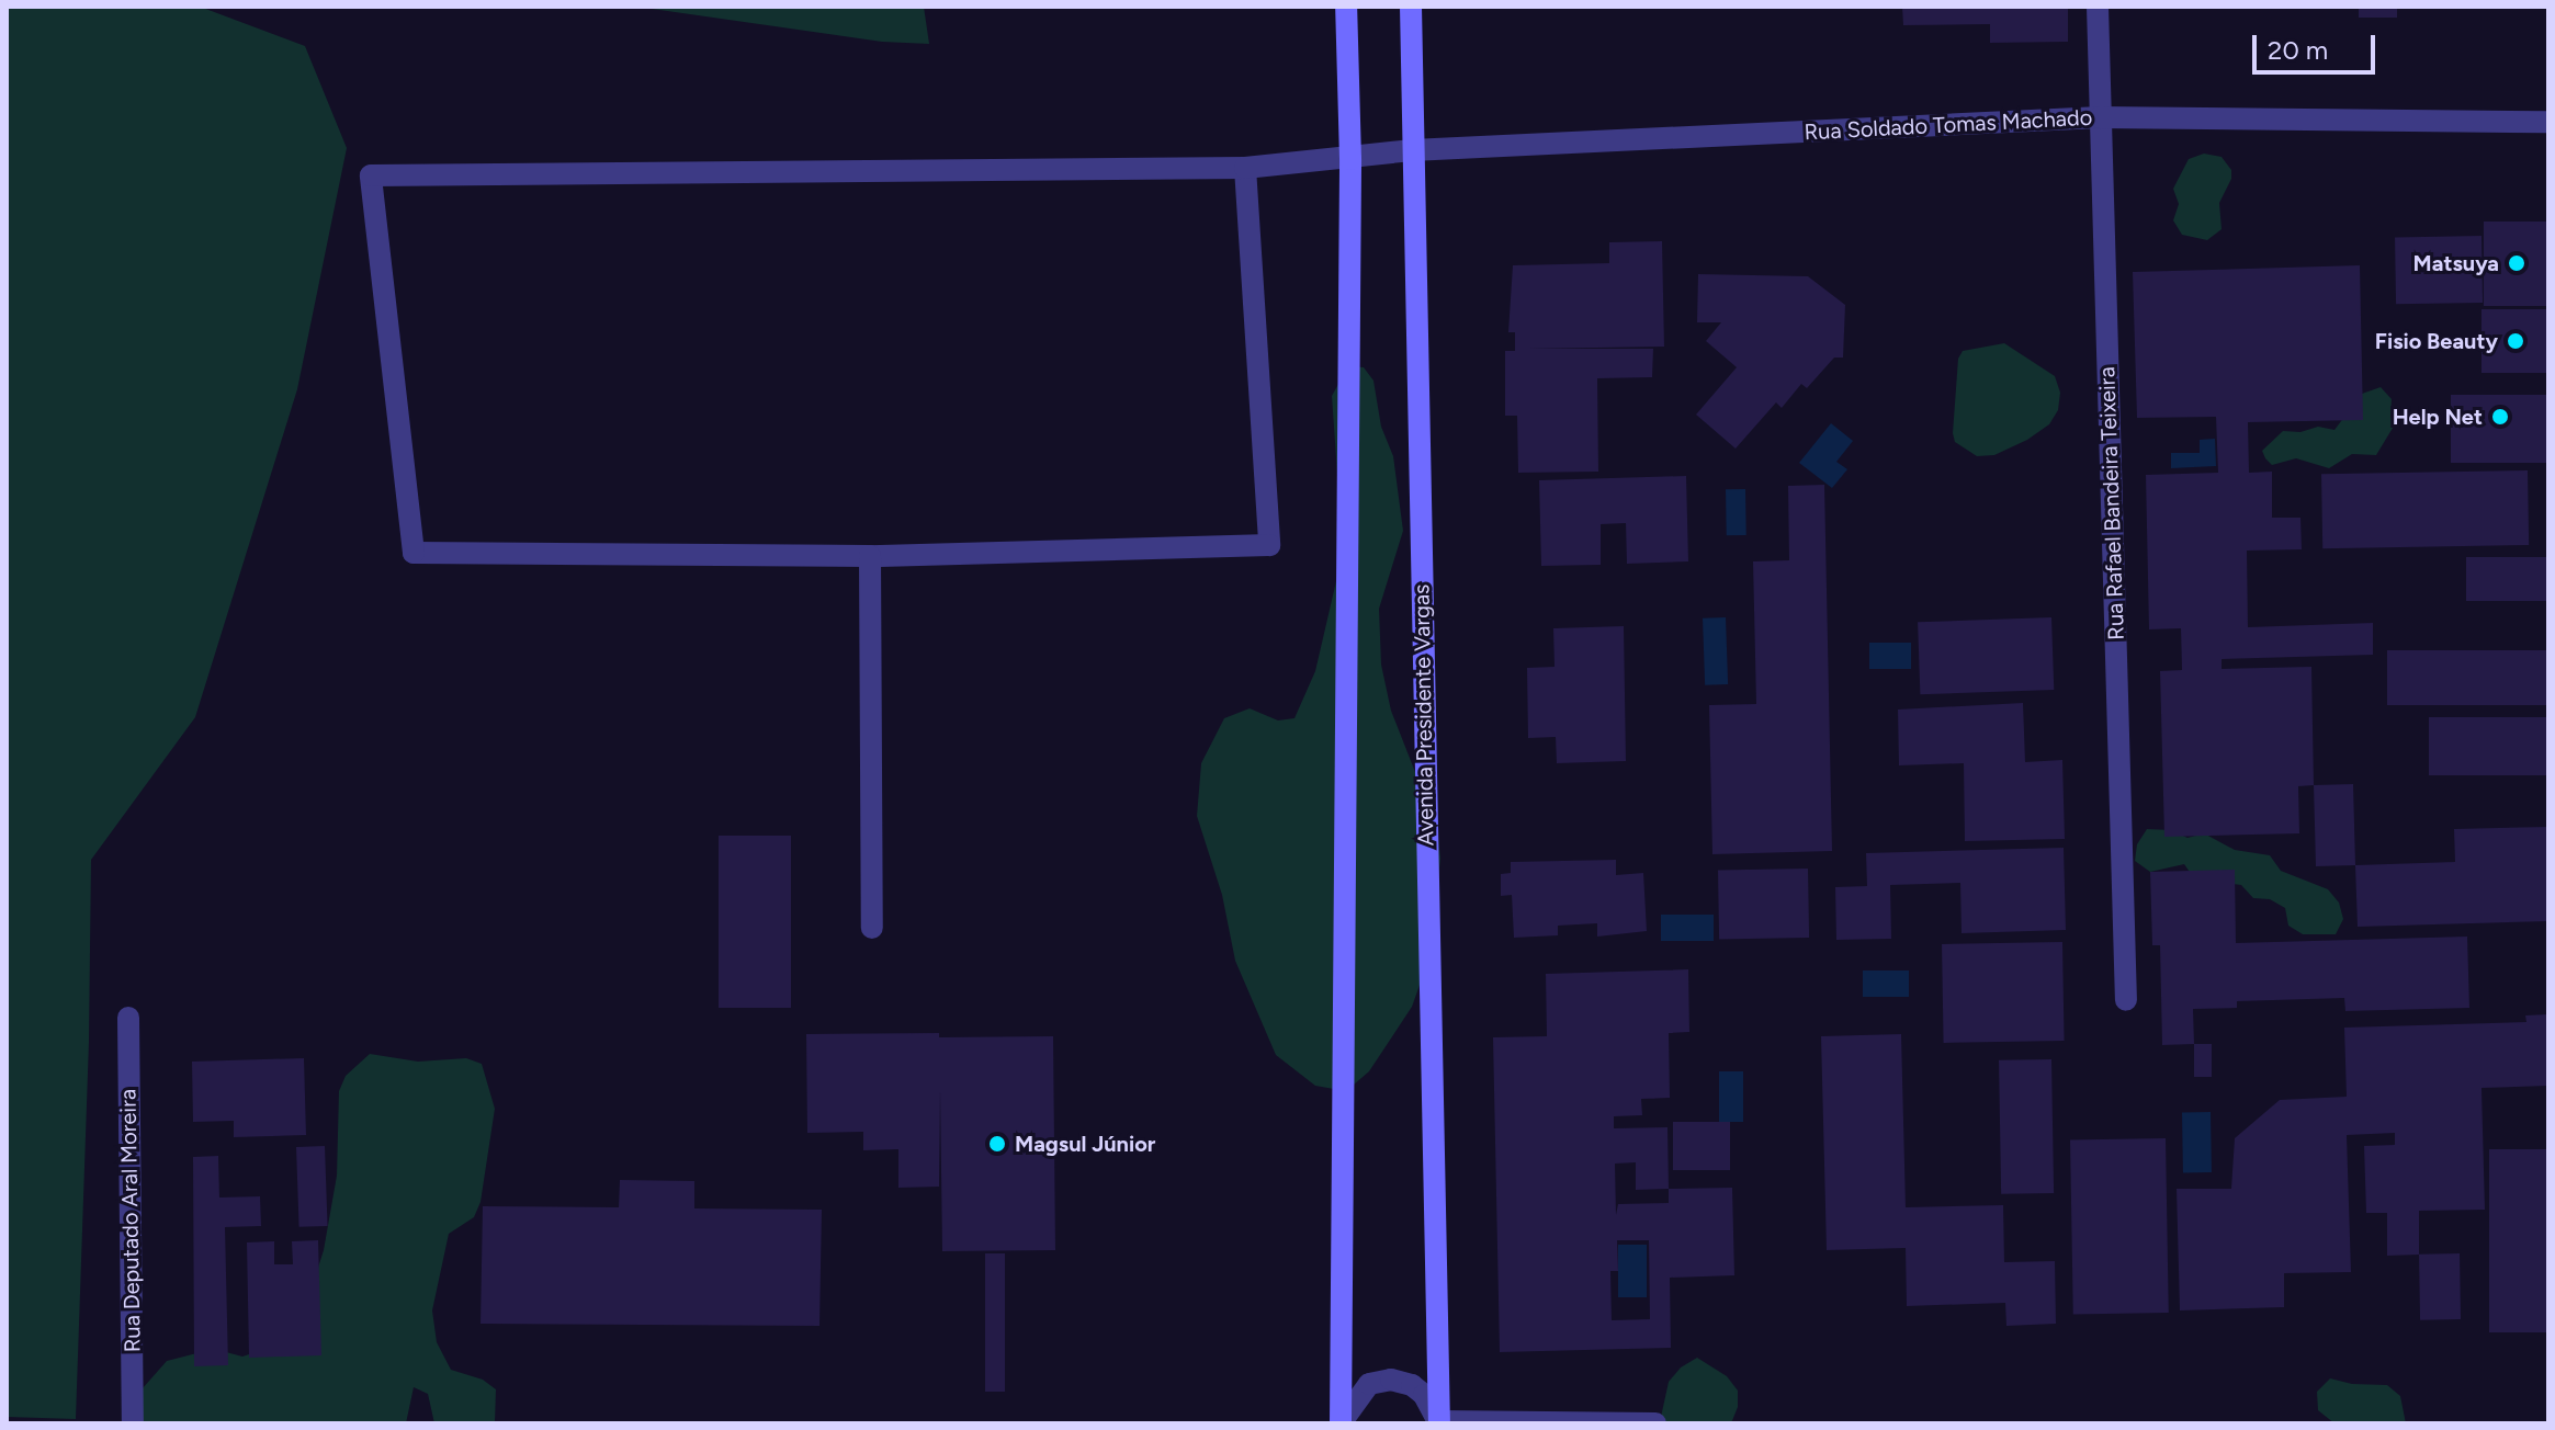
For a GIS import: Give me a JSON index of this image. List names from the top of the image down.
{
  "streets": {
    "main road": ["Avenida Presidente Vargas"],
    "street": ["Rua Soldado Tomas Machado", "Rua Rafael Bandeira Teixeira", "Rua Deputado Aral Moreira"]
  },
  "crossings": [
    ["Rua Soldado Tomas Machado", "Rua Rafael Bandeira Teixeira"],
    ["Rua Soldado Tomas Machado", "Avenida Presidente Vargas"]
  ],
  "places": [
    "Matsuya",
    "Fisio Beauty",
    "Help Net",
    "Magsul Júnior"
  ],
  "scale_bar": "20 m"
}
